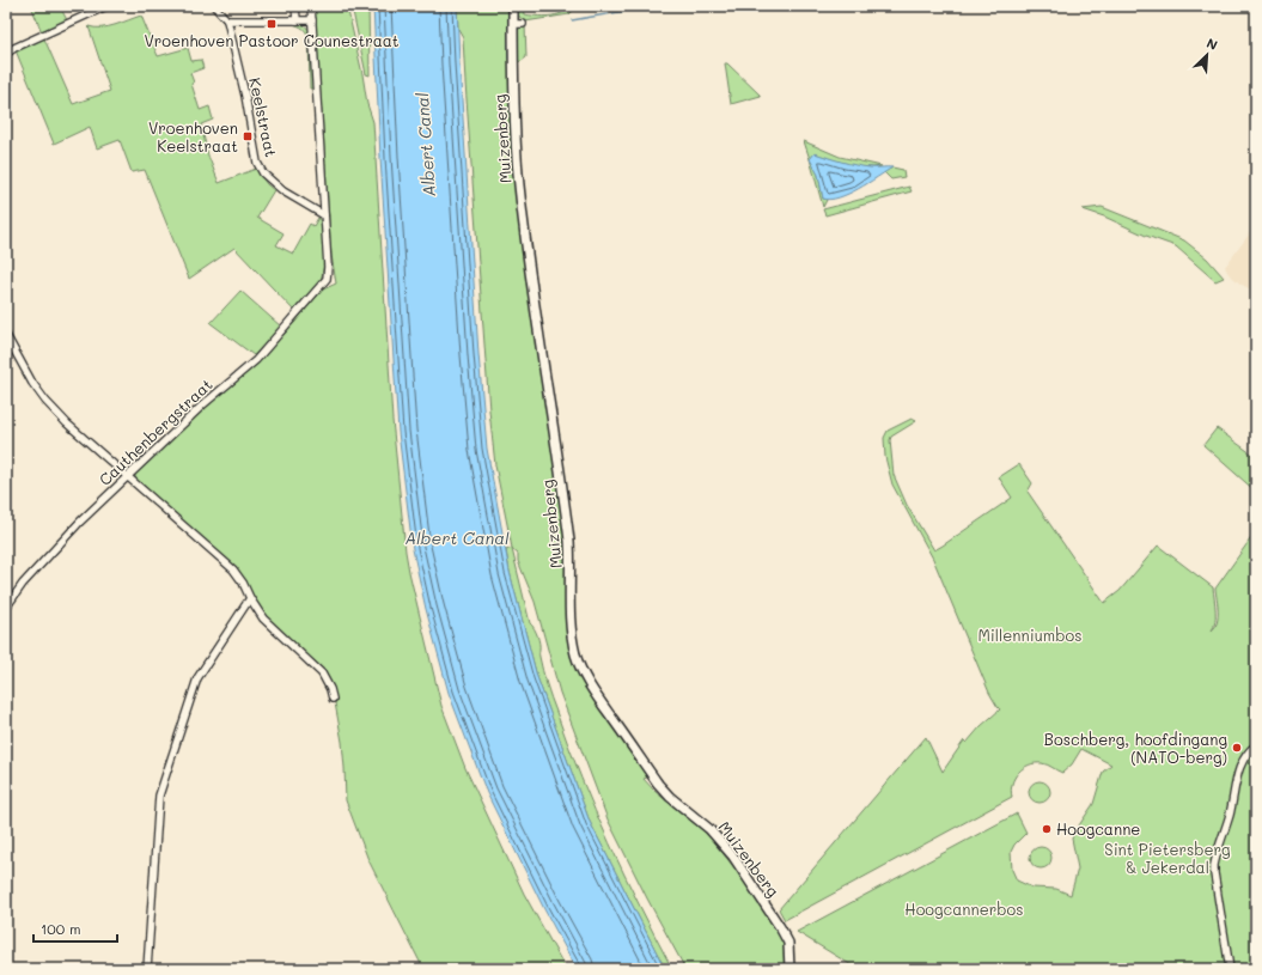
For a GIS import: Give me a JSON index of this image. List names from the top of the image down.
{
  "streets": {
    "street": ["Keelstraat", "Muizenberg", "Cauthenbergstraat"]
  },
  "crossings": [
    ["Keelstraat", "Cauthenbergstraat"]
  ],
  "water": ["Albert Canal"],
  "parks": ["Millenniumbos", "Sint Pietersberg & Jekerdal", "Hoogcannerbos"],
  "places": {
    "transit": ["Vroenhoven Pastoor Counestraat", "Vroenhoven Keelstraat"],
    "other": ["Boschberg, hoofdingang (NATO-berg)", "Hoogcanne"]
  },
  "scale_bar": "100 m",
  "north": "top right"
}
